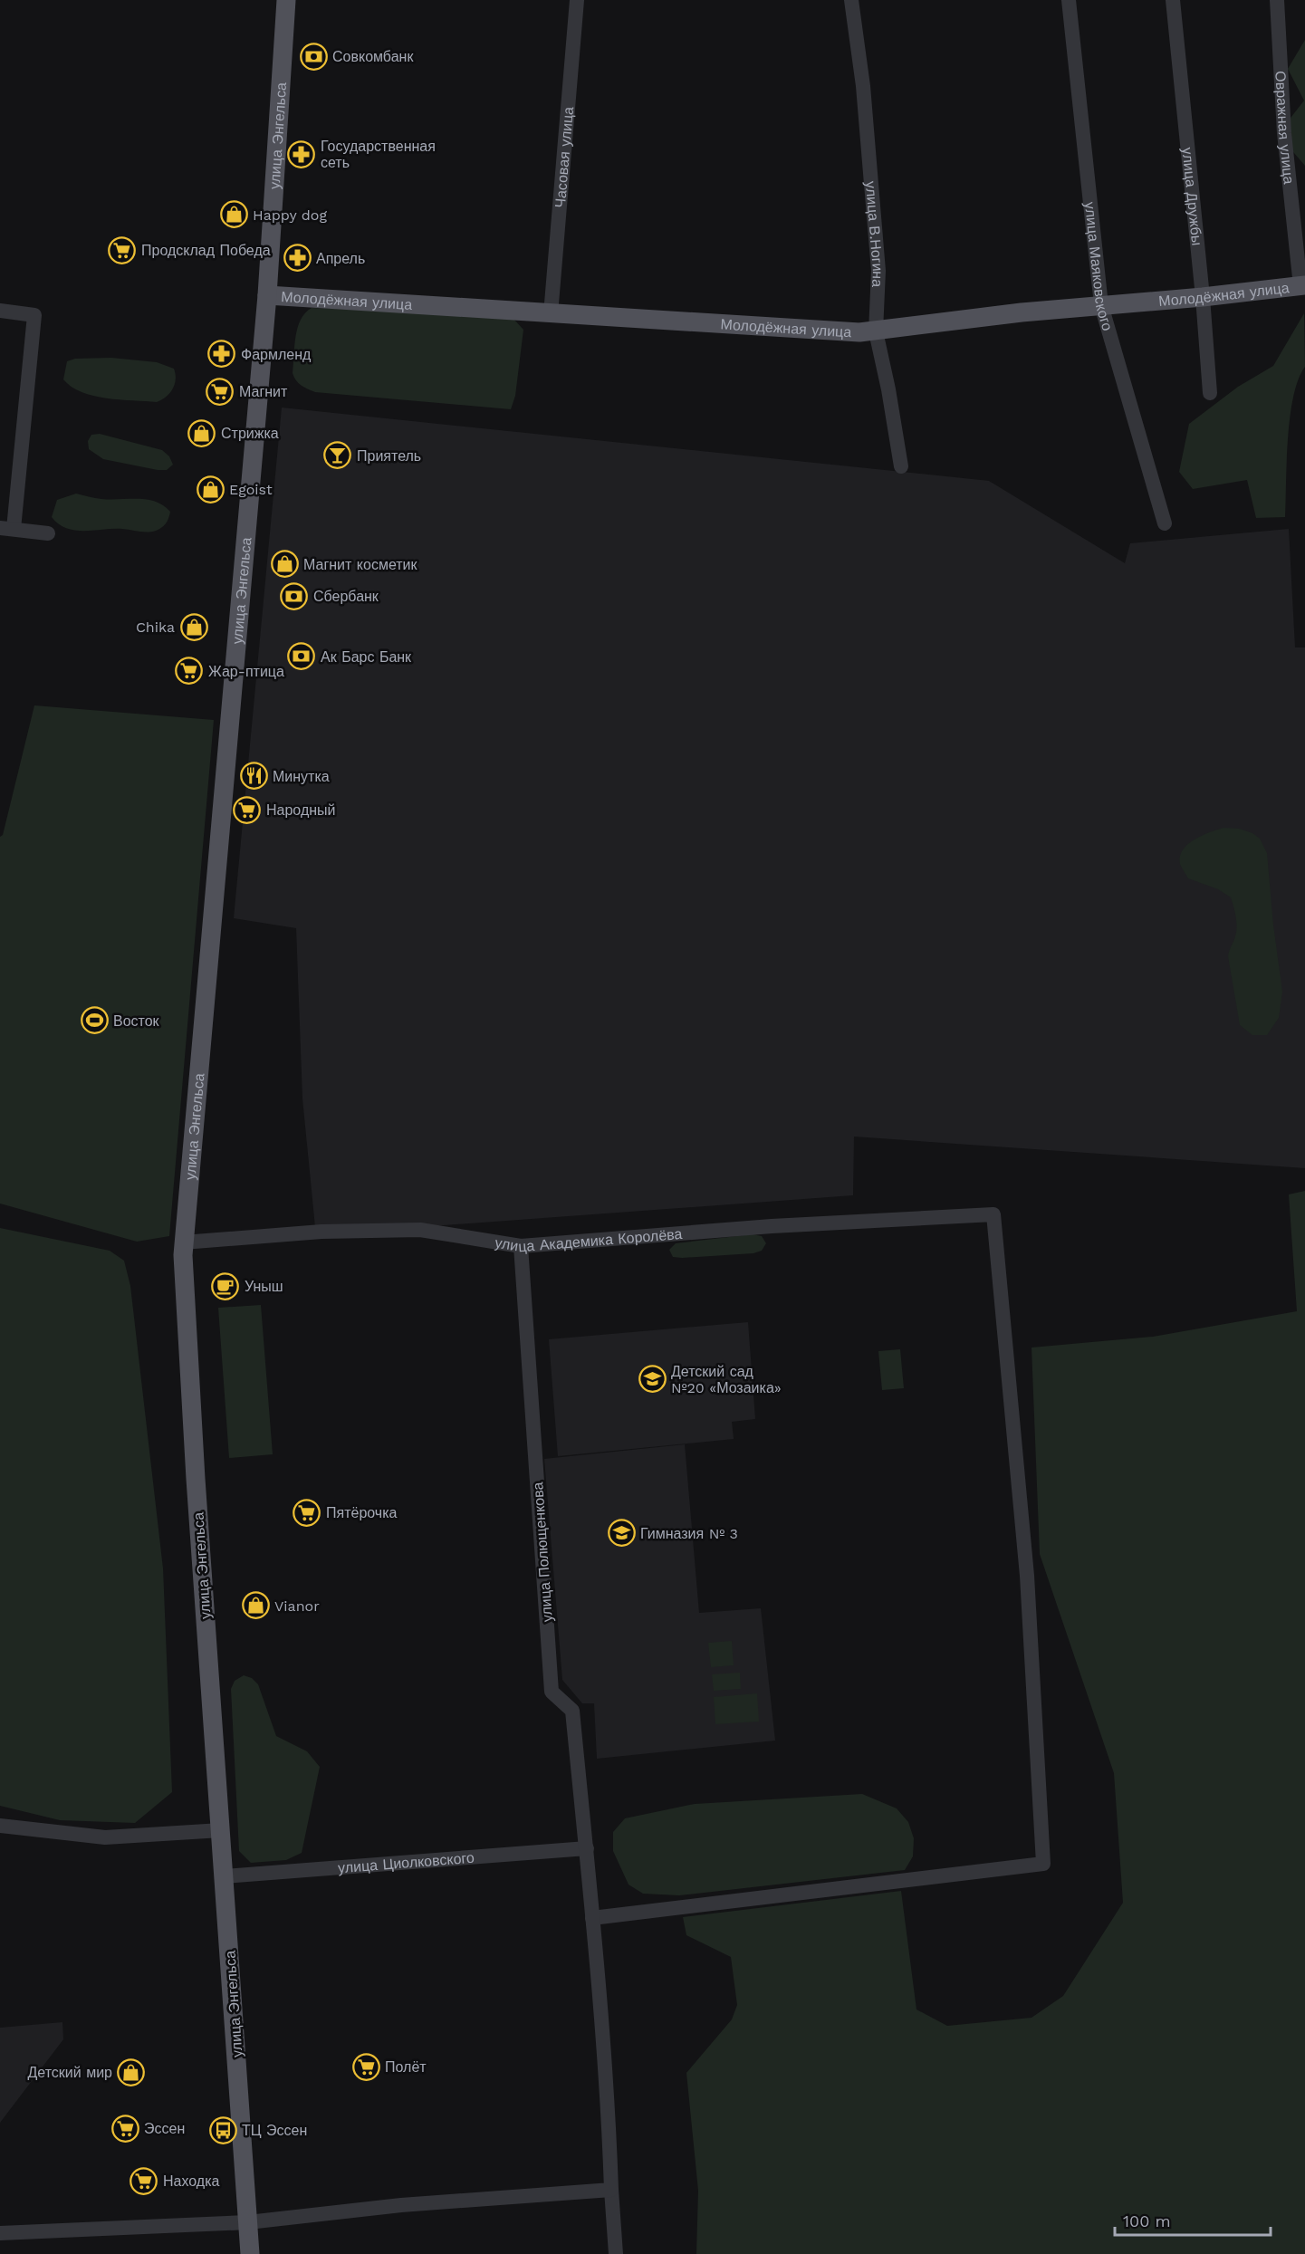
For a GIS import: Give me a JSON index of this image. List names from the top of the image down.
{
  "streets": {
    "main road": ["улица Энгельса", "Молодёжная улица"],
    "street": [
      "Овражная улица",
      "Часовая улица",
      "улица Дружбы",
      "улица В.Ногина",
      "улица Маяковского",
      "улица Академика Королёва",
      "улица Полющенкова",
      "улица Циолковского"
    ]
  },
  "crossings": [
    ["Овражная улица", "Молодёжная улица"],
    ["улица Энгельса", "Молодёжная улица"],
    ["улица Энгельса", "улица Академика Королёва"],
    ["улица Энгельса", "улица Циолковского"],
    ["Часовая улица", "Молодёжная улица"],
    ["улица Дружбы", "Молодёжная улица"],
    ["улица В.Ногина", "Молодёжная улица"],
    ["улица Маяковского", "Молодёжная улица"],
    ["улица Академика Королёва", "улица Полющенкова"],
    ["улица Полющенкова", "улица Циолковского"]
  ],
  "places": {
    "bank": ["Совкомбанк", "Сбербанк", "Ак Барс Банк"],
    "pharmacy": ["Государственная сеть", "Апрель", "Фармленд"],
    "shop": [
      "Happy dog",
      "Стрижка",
      "Egoist",
      "Магнит косметик",
      "Chika",
      "Vianor",
      "Детский мир"
    ],
    "supermarket": [
      "Продсклад Победа",
      "Магнит",
      "Жар-птица",
      "Народный",
      "Пятёрочка",
      "Полёт",
      "Эссен",
      "Находка"
    ],
    "bar": ["Приятель"],
    "restaurant": ["Минутка"],
    "sports": ["Восток"],
    "cafe": ["Уныш"],
    "school or university": ["Детский сад №20 «Мозаика»", "Гимназия № 3"],
    "bus stop": ["ТЦ Эссен"]
  },
  "scale_bar": "100 m"
}
